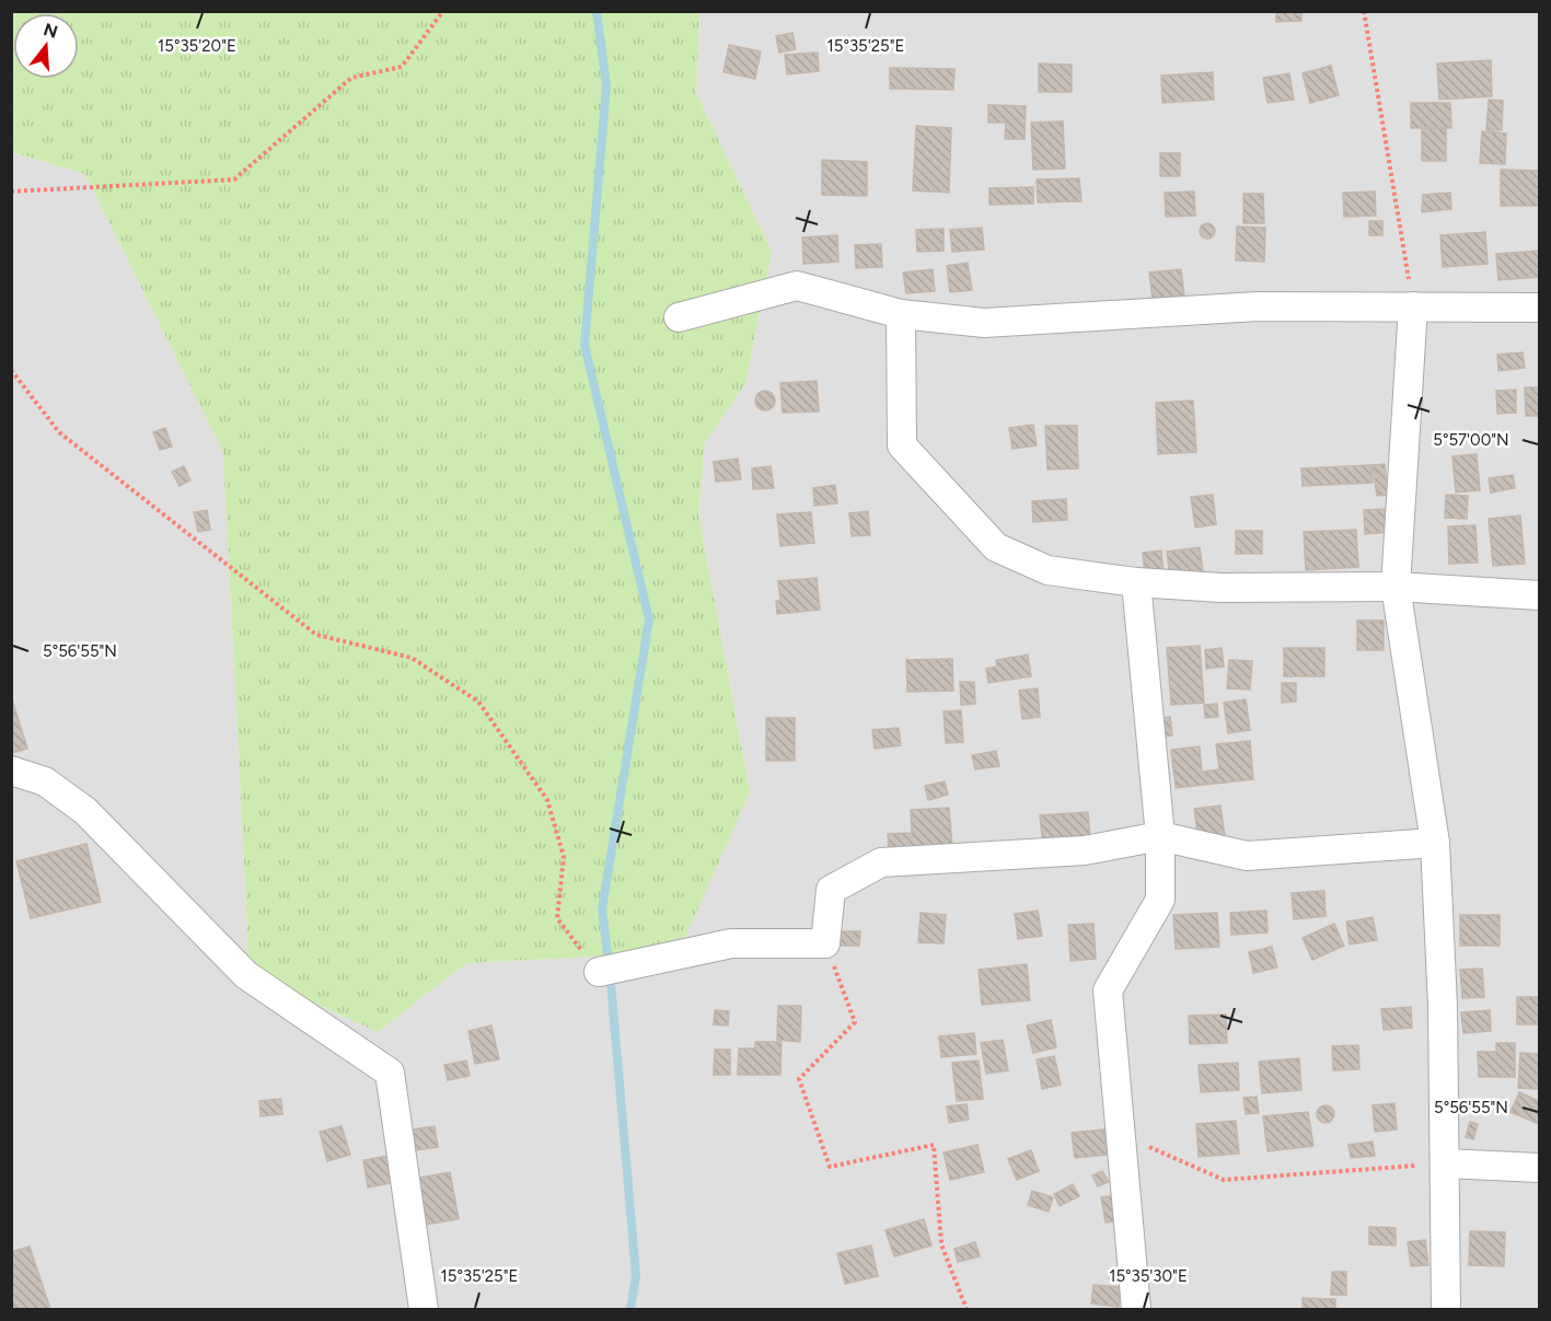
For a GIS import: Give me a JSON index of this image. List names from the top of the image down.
{
  "north": "top",
  "coordinates": [
    "15°35'20\"E",
    "15°35'25\"E",
    "5°57'00\"N",
    "5°56'55\"N",
    "15°35'30\"E"
  ]
}
